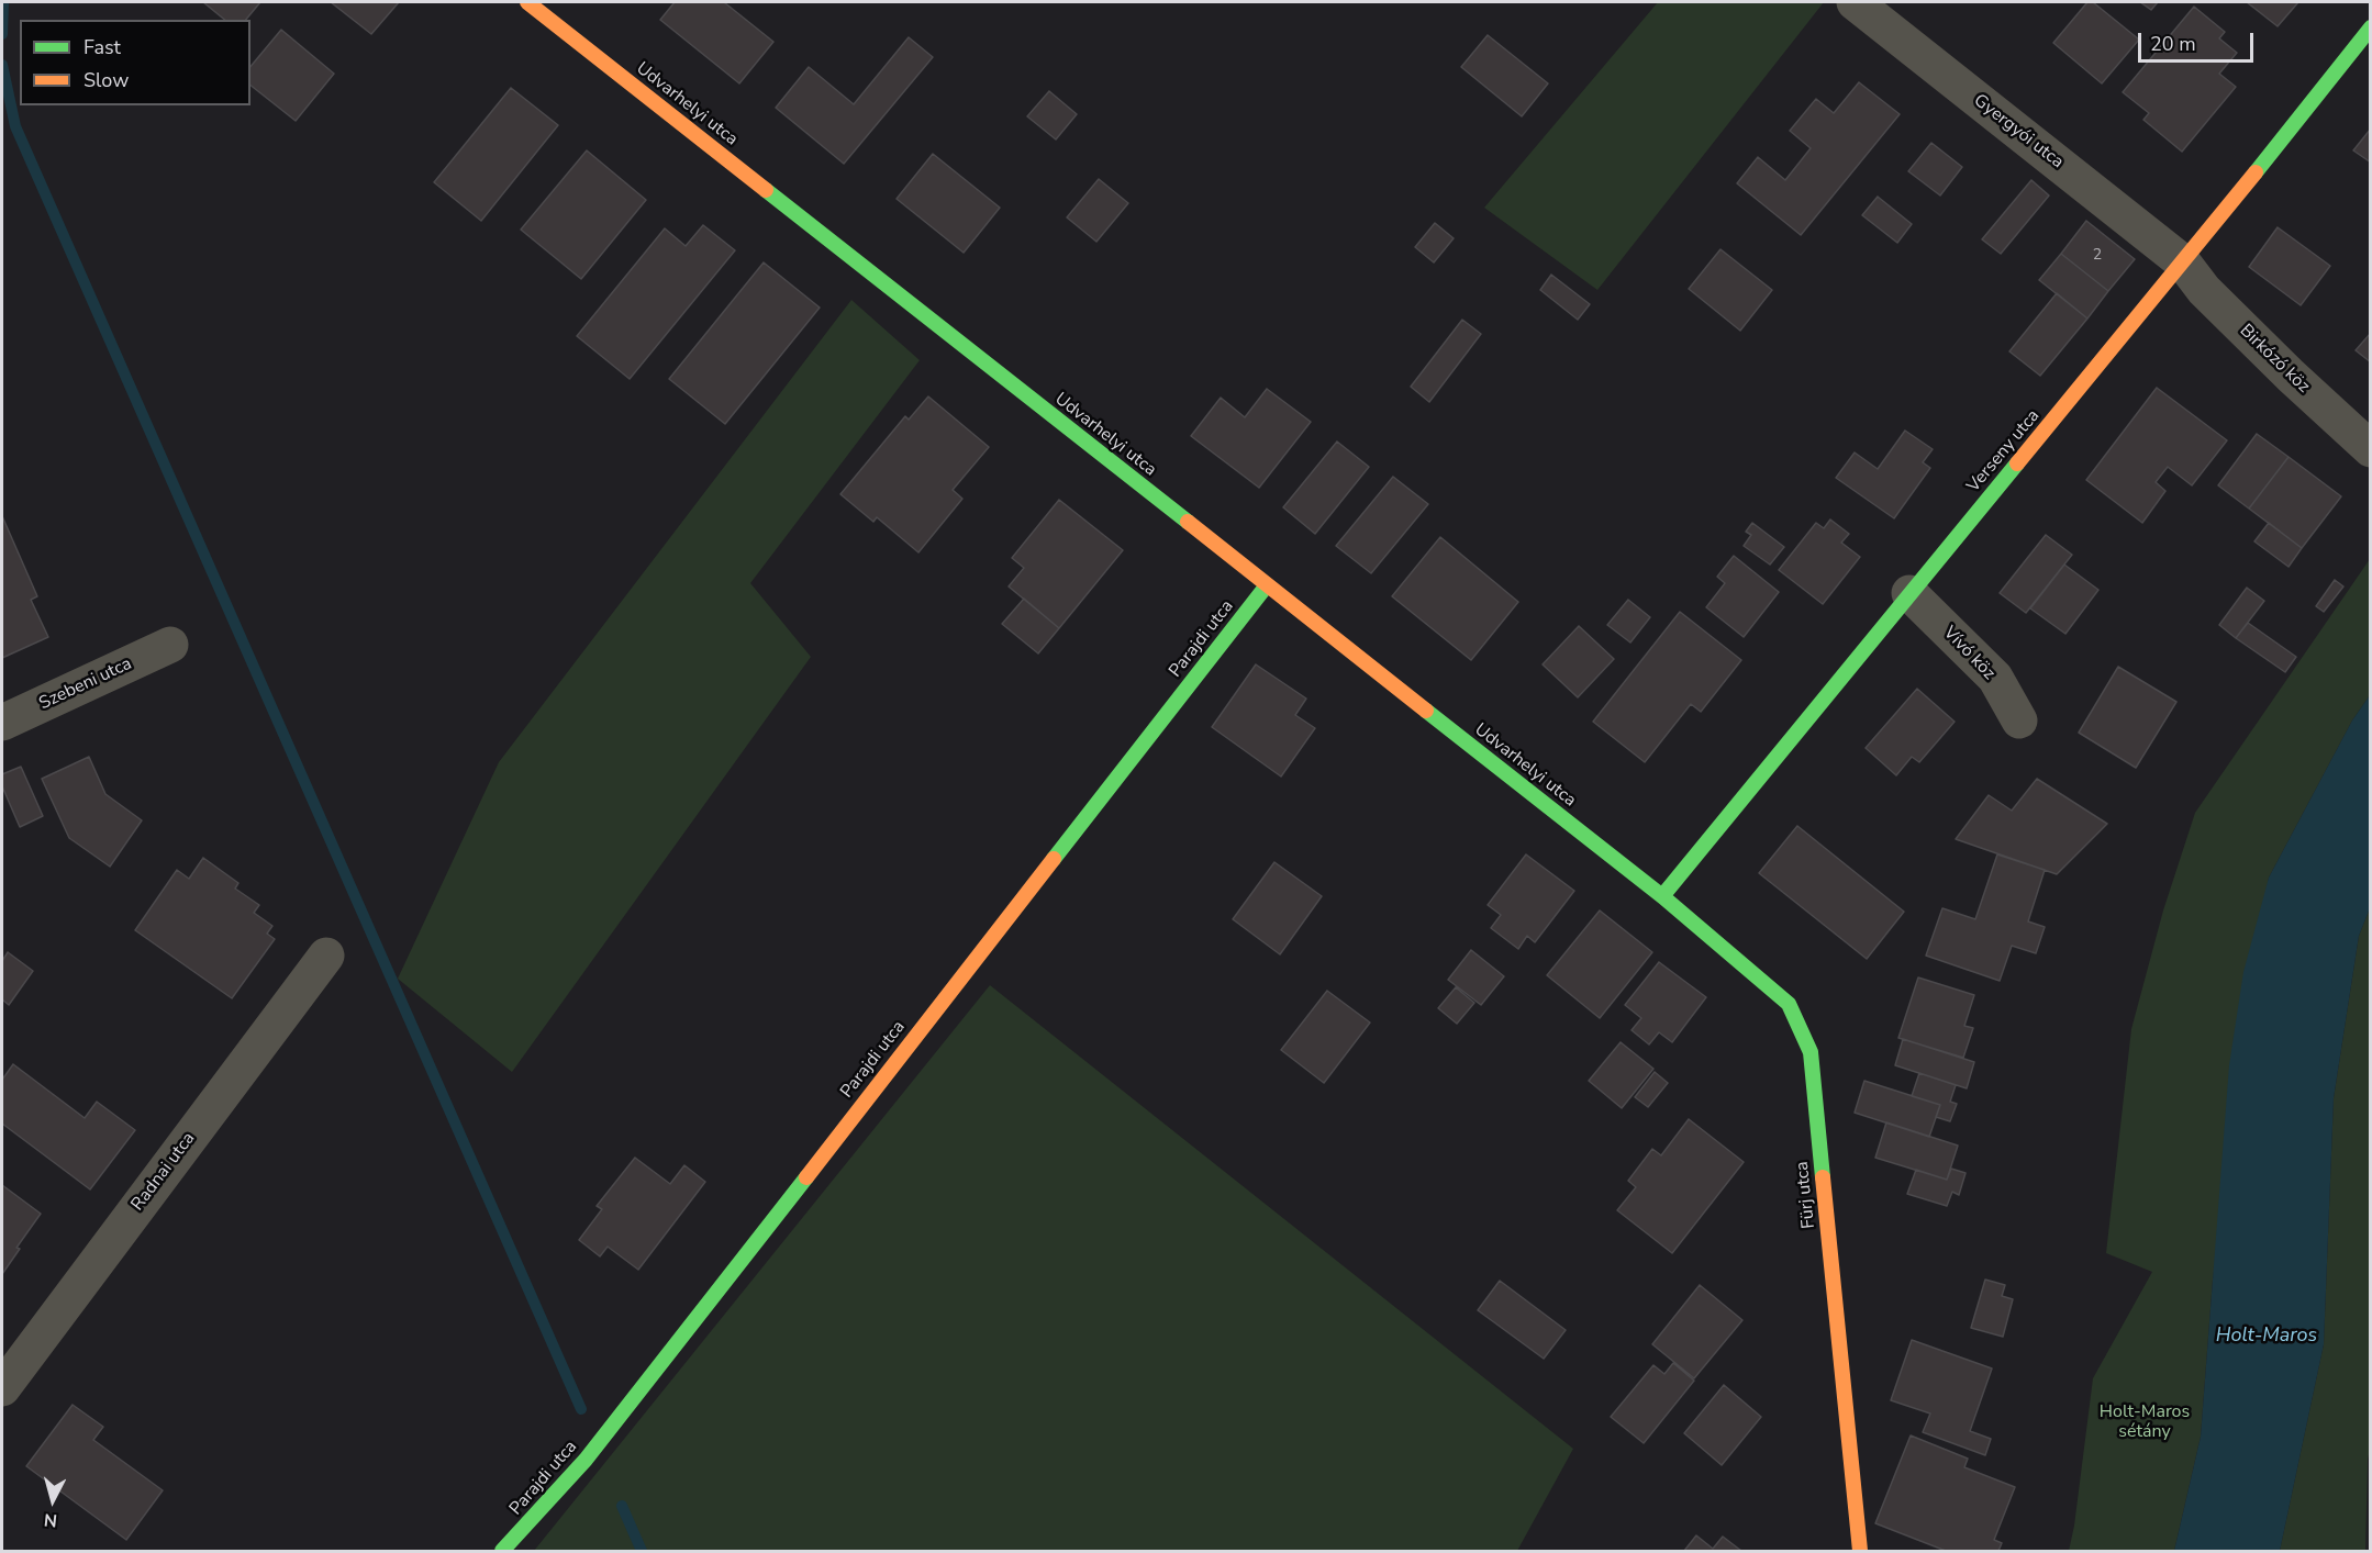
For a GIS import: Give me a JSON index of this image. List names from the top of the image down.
{
  "streets": {
    "street": [
      "Udvarhelyi utca",
      "Gyergyói utca",
      "Birkózó köz",
      "Verseny utca",
      "Parajdi utca",
      "Vívó köz",
      "Szebeni utca",
      "Radnai utca",
      "Fürj utca"
    ]
  },
  "crossings": [
    ["Udvarhelyi utca", "Verseny utca"],
    ["Udvarhelyi utca", "Parajdi utca"],
    ["Udvarhelyi utca", "Fürj utca"],
    ["Gyergyói utca", "Birkózó köz"],
    ["Gyergyói utca", "Verseny utca"],
    ["Birkózó köz", "Verseny utca"],
    ["Verseny utca", "Vívó köz"],
    ["Verseny utca", "Fürj utca"]
  ],
  "water": ["Holt-Maros"],
  "parks": ["Holt-Maros sétány"],
  "house_numbers": ["2"],
  "legend": ["Fast", "Slow"],
  "scale_bar": "20 m",
  "north": "bottom"
}
